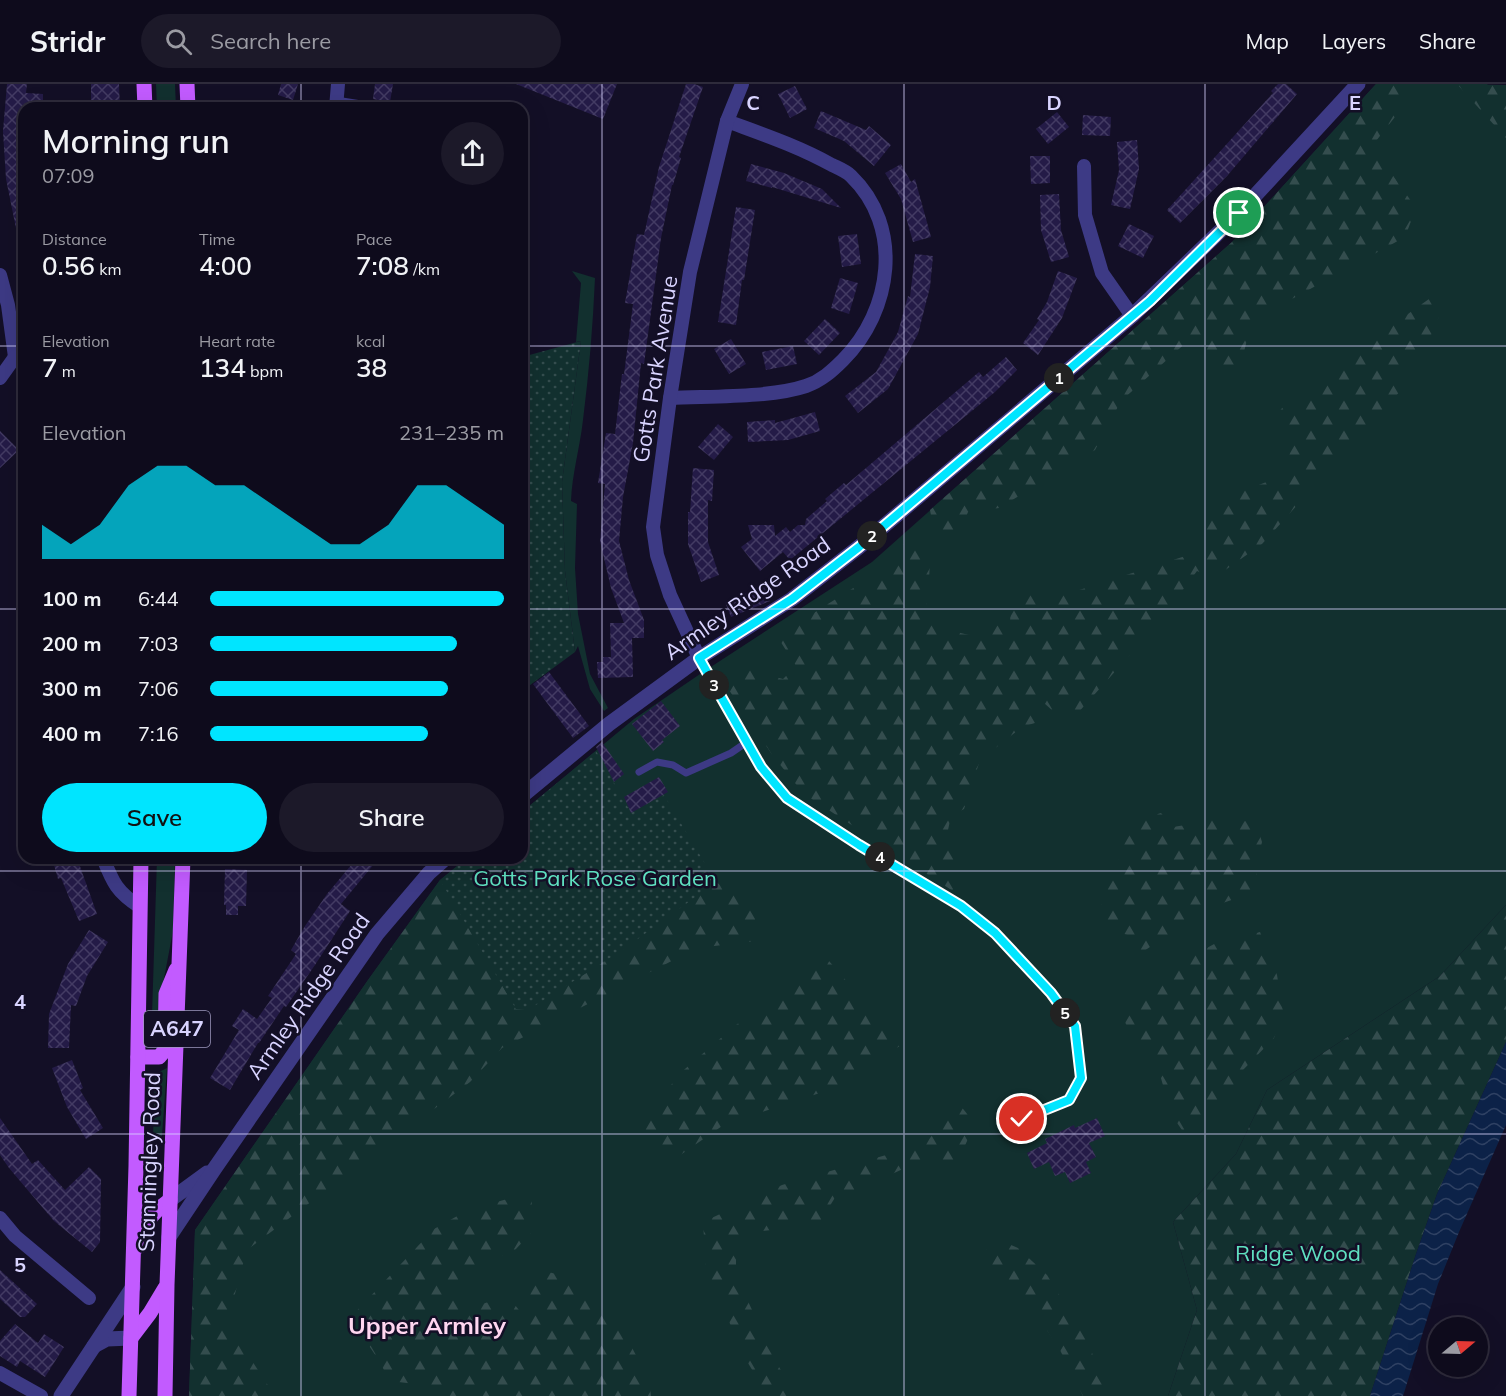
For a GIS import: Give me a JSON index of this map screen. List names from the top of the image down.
{
  "streets": {
    "main road": ["A647", "Stanningley Road"],
    "street": ["Gotts Park Avenue", "Armley Ridge Road"]
  },
  "crossings": [
    ["Gotts Park Avenue", "Armley Ridge Road"],
    ["Armley Ridge Road", "Stanningley Road"]
  ],
  "districts": ["Upper Armley"],
  "parks": ["Gotts Park Rose Garden", "Ridge Wood"],
  "north": "right",
  "page": {
    "header": "Stridr",
    "search": "Search here",
    "nav": ["Map", "Layers", "Share"],
    "heading": ["Morning run", "07:09"],
    "stats": [
      ["Distance", "0.56 km"],
      ["Time", "4:00"],
      ["Pace", "7:08 /km"],
      ["Elevation", "7 m"],
      ["Heart rate", "134 bpm"],
      ["kcal", "38"]
    ],
    "pins": [
      "1",
      "2",
      "3",
      "4",
      "5"
    ],
    "chart": ["Elevation", "231–235 m"],
    "list": [
      {
        "name": "100 m",
        "note": "6:44"
      },
      {
        "name": "200 m",
        "note": "7:03"
      },
      {
        "name": "300 m",
        "note": "7:06"
      },
      {
        "name": "400 m",
        "note": "7:16"
      }
    ],
    "buttons": ["Save", "Share"]
  },
  "grid": {
    "columns": ["C", "D", "E"],
    "rows": ["4", "5"]
  }
}
